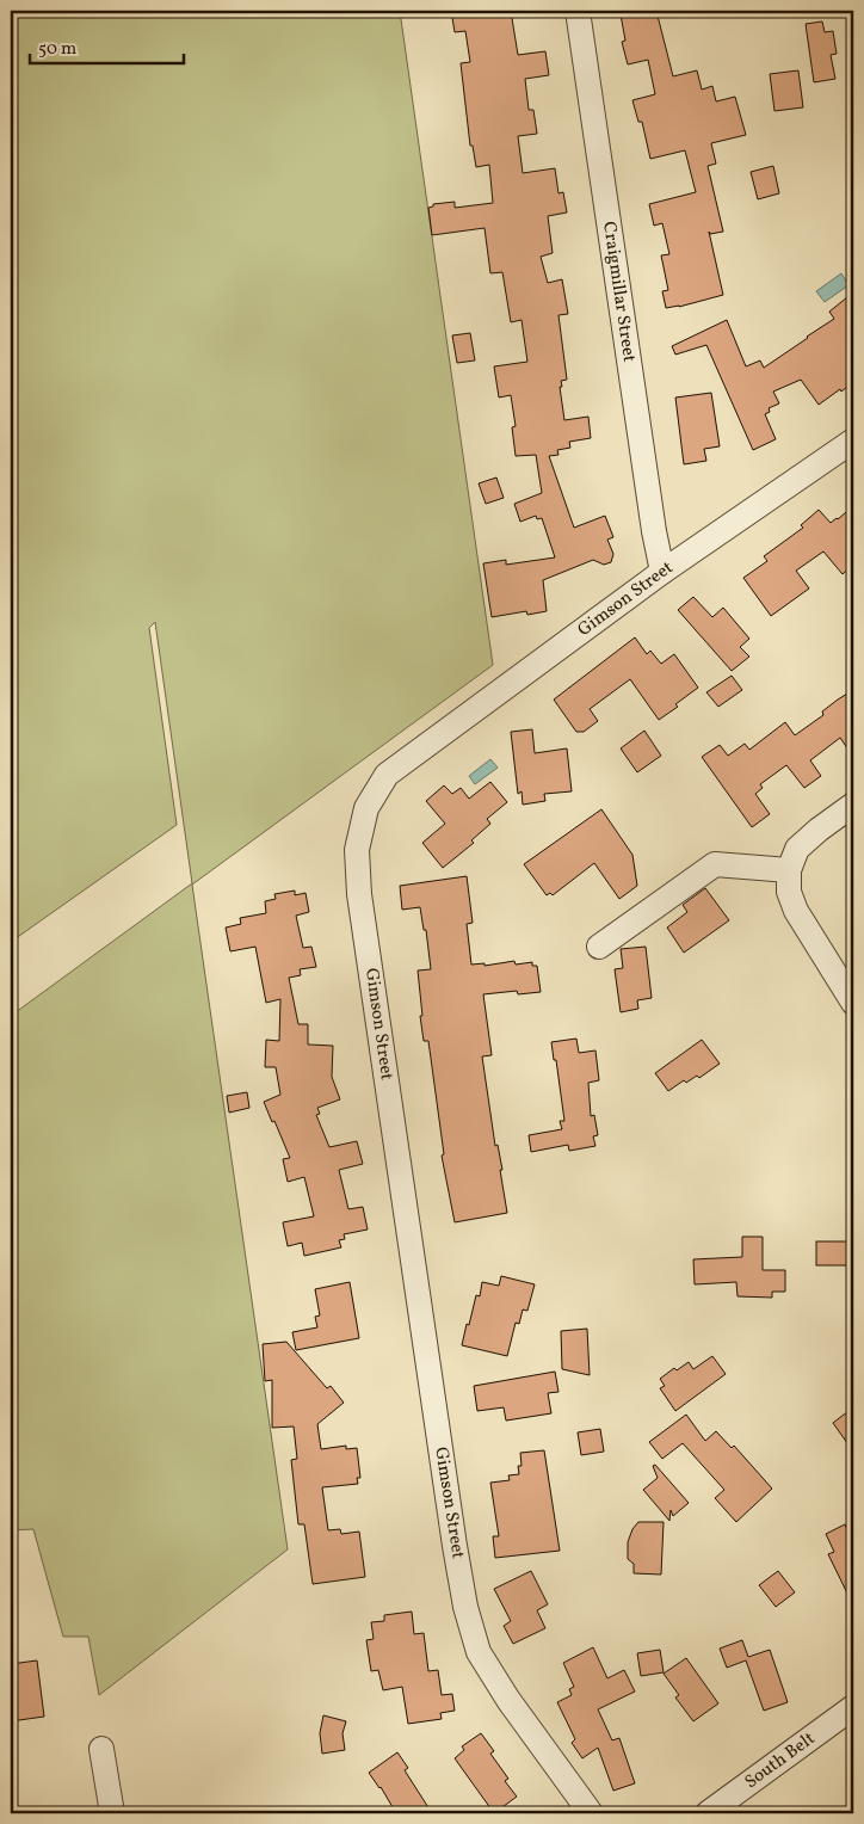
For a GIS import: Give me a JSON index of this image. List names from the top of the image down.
{
  "streets": {
    "street": ["Craigmillar Street", "Gimson Street", "South Belt"]
  },
  "crossings": [
    ["Craigmillar Street", "Gimson Street"]
  ],
  "scale_bar": "50 m"
}
